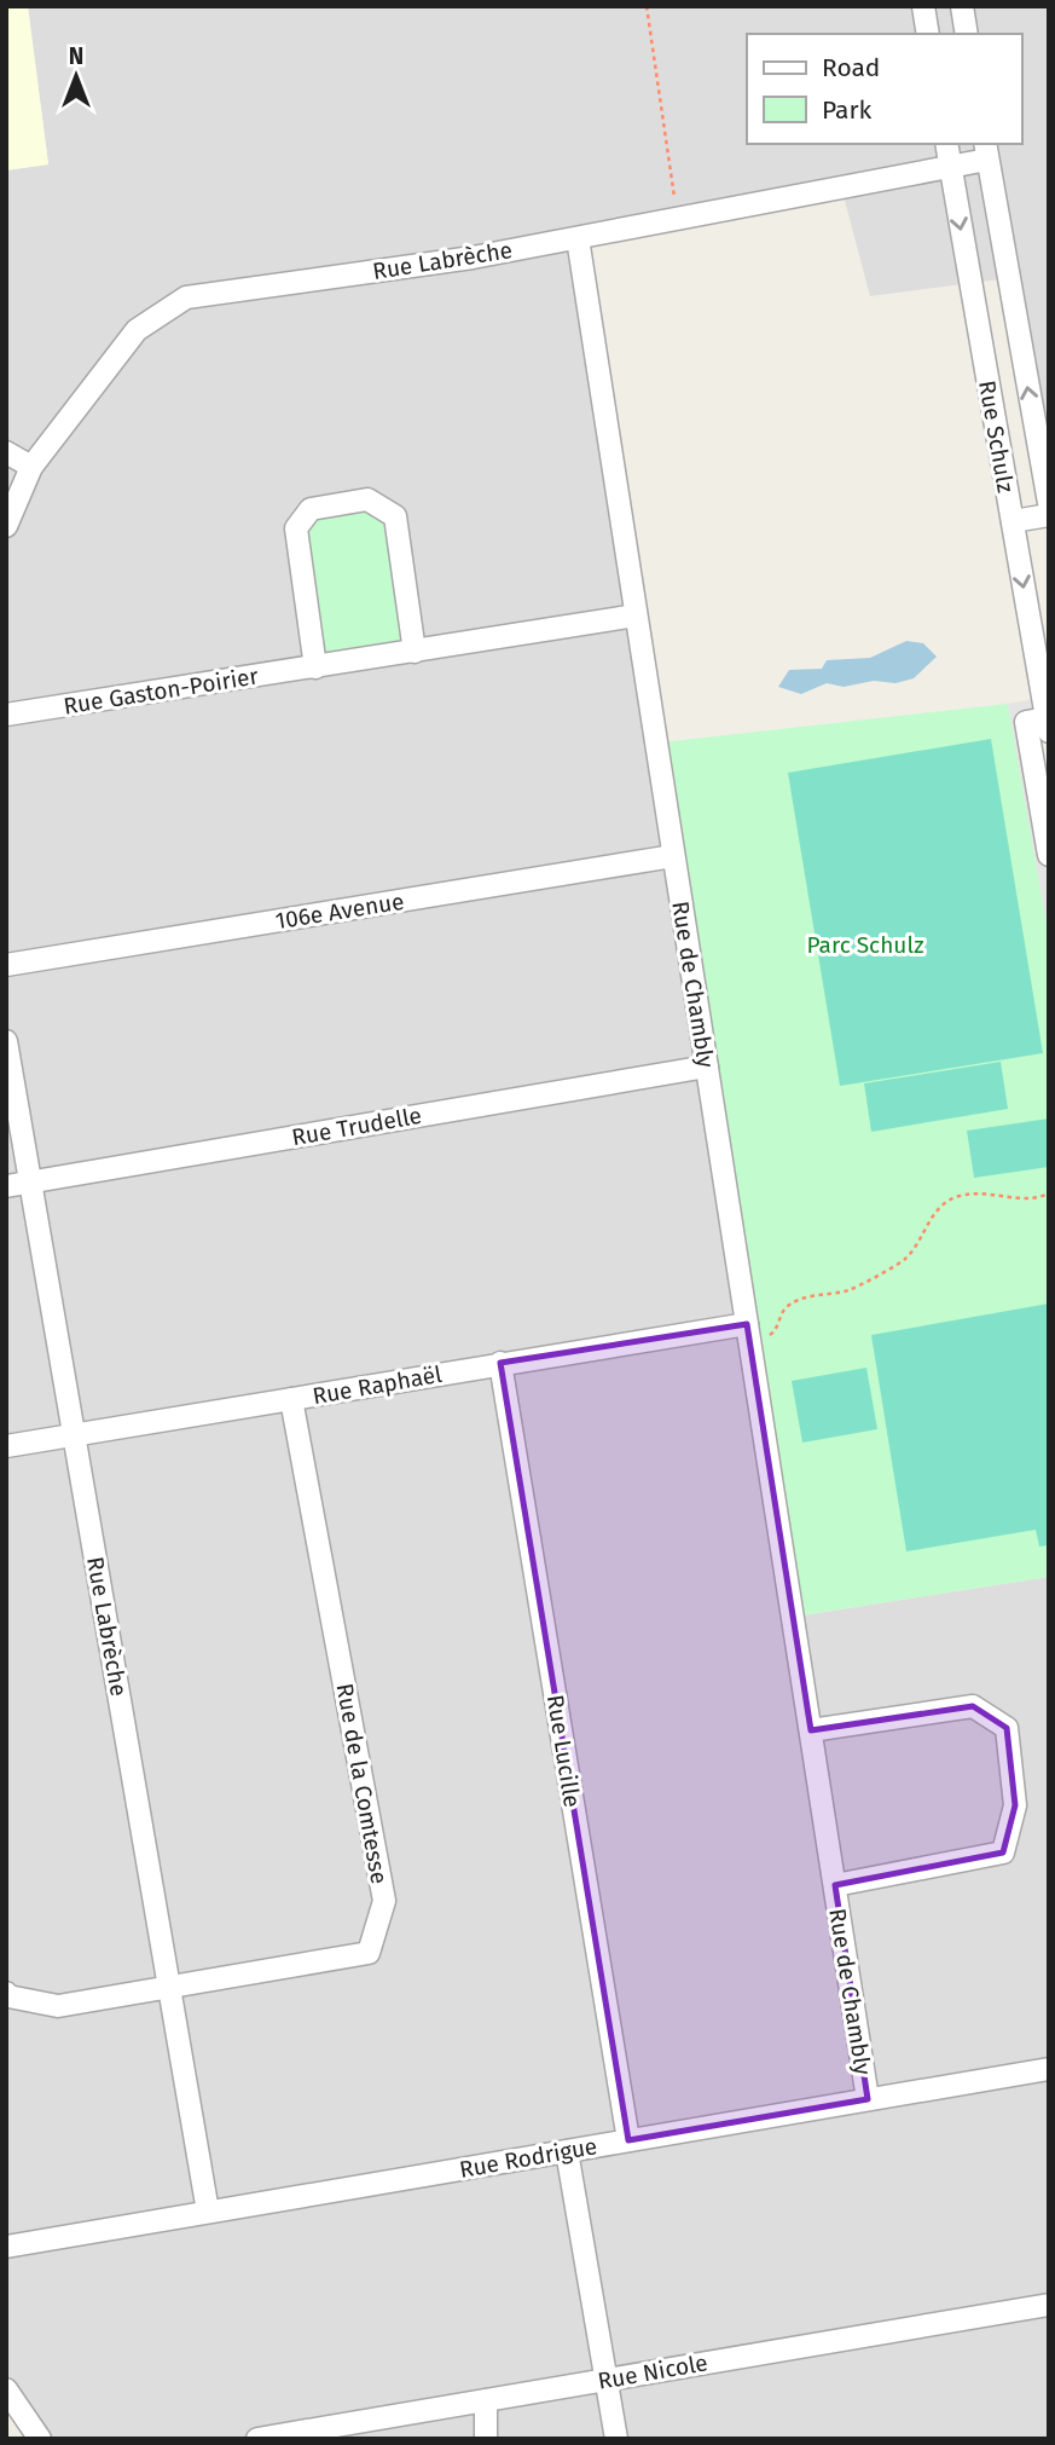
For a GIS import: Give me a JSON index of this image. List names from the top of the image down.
{
  "streets": {
    "street": [
      "Rue Labrèche",
      "Rue Schulz",
      "Rue Gaston-Poirier",
      "106e Avenue",
      "Rue de Chambly",
      "Rue Trudelle",
      "Rue Raphaël",
      "Rue Lucille",
      "Rue de la Comtesse",
      "Rue Rodrigue",
      "Rue Nicole"
    ]
  },
  "crossings": [
    ["Rue Labrèche", "Rue Schulz"],
    ["Rue Labrèche", "Rue de Chambly"],
    ["Rue Labrèche", "Rue Trudelle"],
    ["Rue Labrèche", "Rue Raphaël"],
    ["Rue Labrèche", "Rue de la Comtesse"],
    ["Rue Labrèche", "Rue Rodrigue"],
    ["Rue Gaston-Poirier", "Rue de Chambly"],
    ["106e Avenue", "Rue de Chambly"],
    ["Rue de Chambly", "Rue Trudelle"],
    ["Rue de Chambly", "Rue Raphaël"],
    ["Rue de Chambly", "Rue Rodrigue"],
    ["Rue Raphaël", "Rue Lucille"],
    ["Rue Raphaël", "Rue de la Comtesse"],
    ["Rue Lucille", "Rue Rodrigue"]
  ],
  "parks": ["Parc Schulz"],
  "legend": ["Road", "Park"],
  "north": "top"
}
